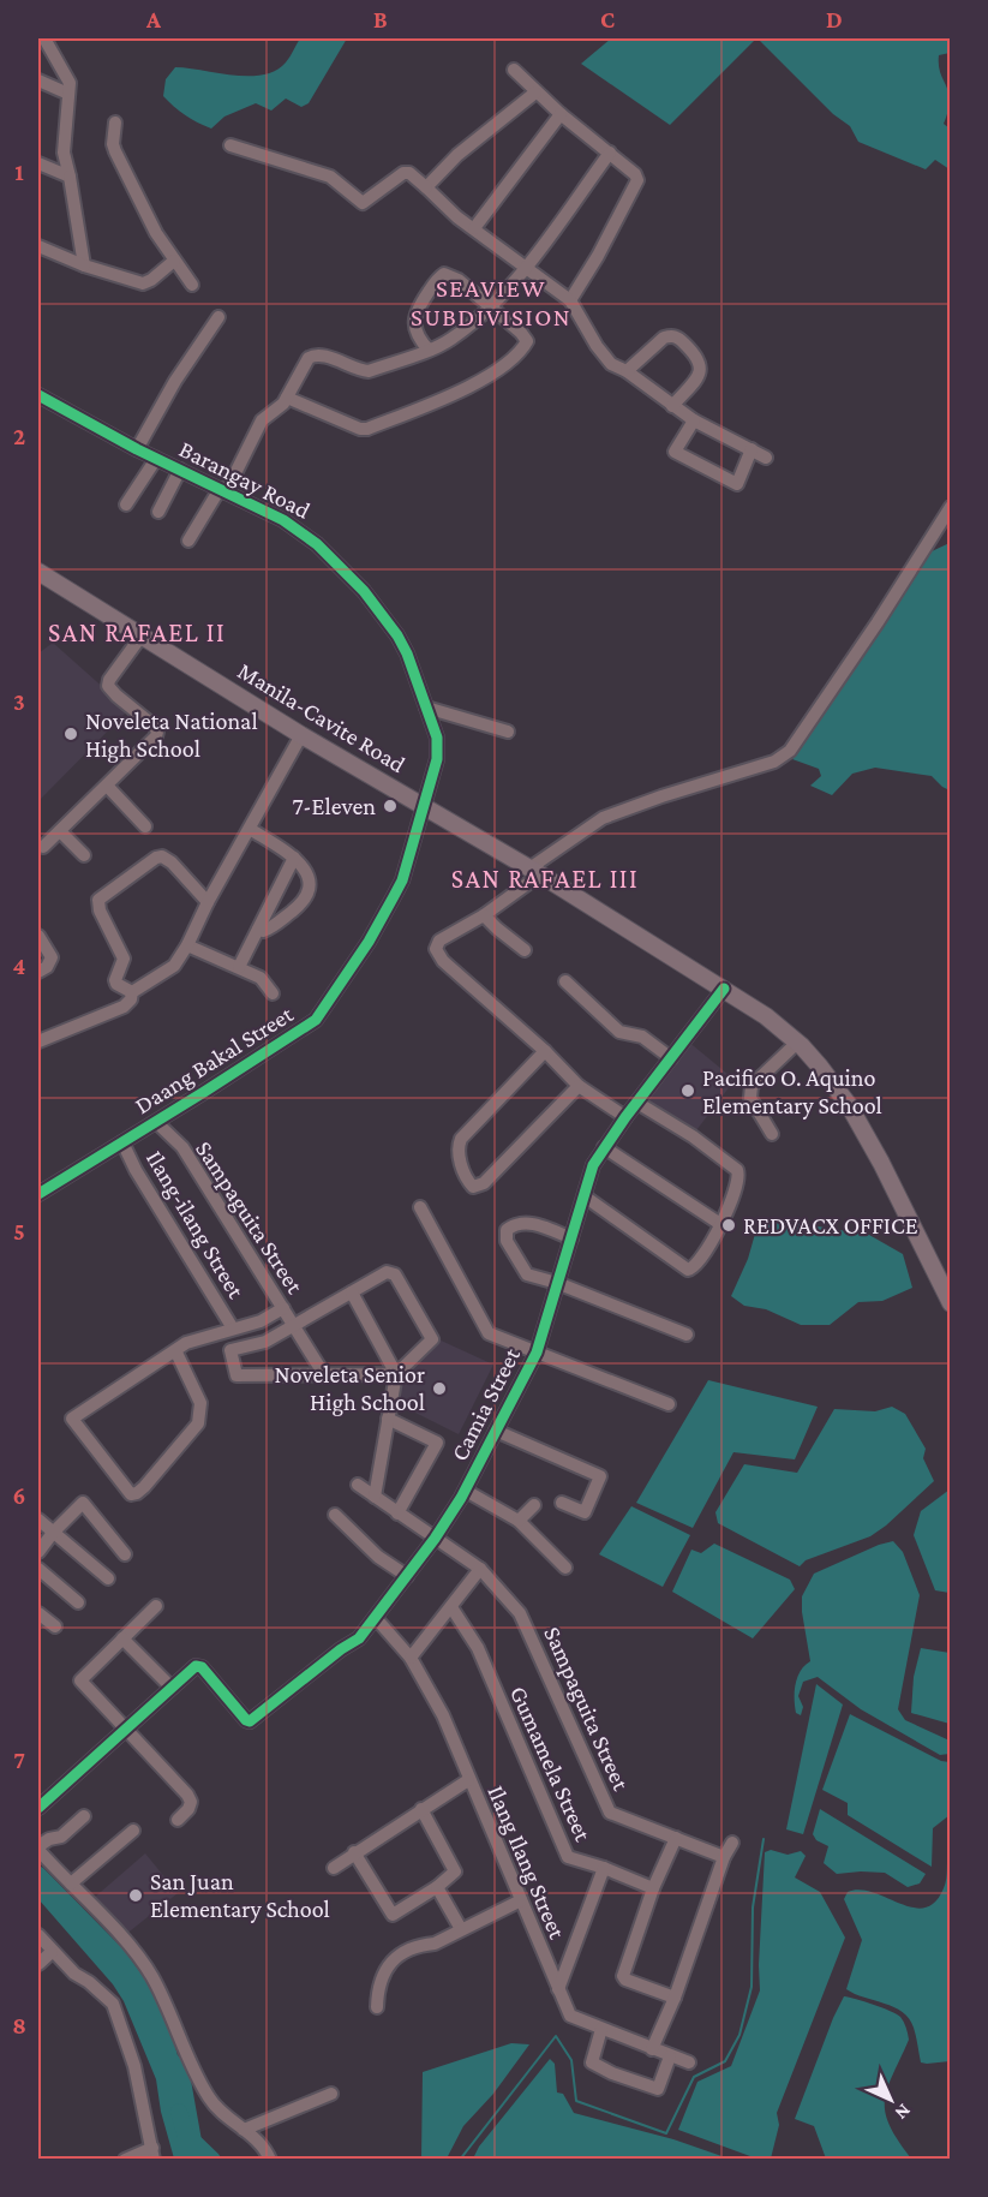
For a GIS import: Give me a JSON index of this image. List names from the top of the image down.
{
  "streets": {
    "main road": ["Manila-Cavite Road"],
    "street": [
      "Barangay Road",
      "Daang Bakal Street",
      "Sampaguita Street",
      "Ilang-ilang Street",
      "Camia Street",
      "Gumamela Street",
      "Ilang Ilang Street"
    ]
  },
  "crossings": [
    ["Barangay Road", "Manila-Cavite Road"],
    ["Barangay Road", "Daang Bakal Street"],
    ["Manila-Cavite Road", "Daang Bakal Street"],
    ["Manila-Cavite Road", "Camia Street"],
    ["Daang Bakal Street", "Sampaguita Street"],
    ["Daang Bakal Street", "Ilang-ilang Street"],
    ["Sampaguita Street", "Camia Street"],
    ["Camia Street", "Ilang Ilang Street"]
  ],
  "districts": ["SEAVIEW SUBDIVISION", "SAN RAFAEL II", "SAN RAFAEL III"],
  "places": [
    "Noveleta National High School",
    "7-Eleven",
    "Pacifico O. Aquino Elementary School",
    "REDVACX OFFICE",
    "Noveleta Senior High School",
    "San Juan Elementary School"
  ],
  "north": "bottom right",
  "grid": {
    "columns": [
      "A",
      "B",
      "C",
      "D"
    ],
    "rows": [
      "1",
      "2",
      "3",
      "4",
      "5",
      "6",
      "7",
      "8"
    ]
  }
}
